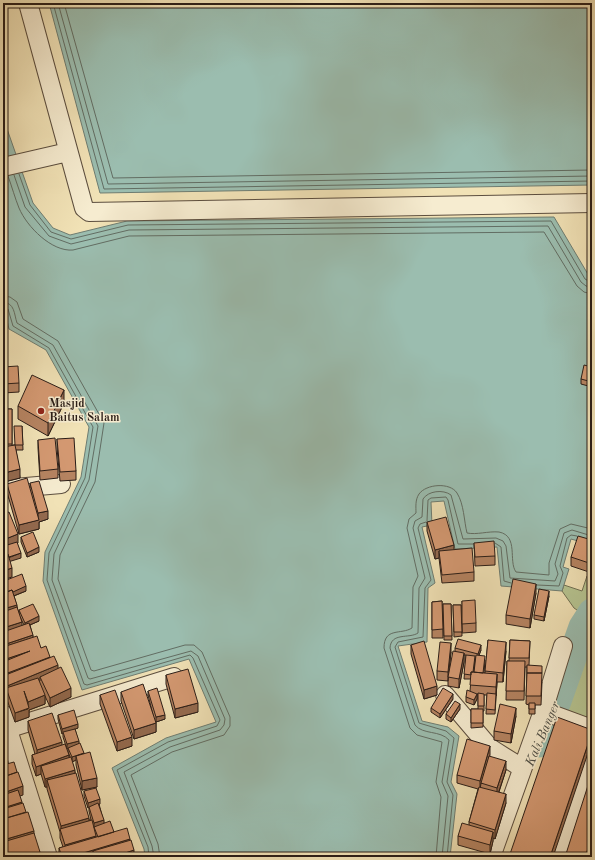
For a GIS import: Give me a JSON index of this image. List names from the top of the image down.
{
  "water": ["Kali Banger"],
  "places": ["Masjid Baitus Salam"]
}
